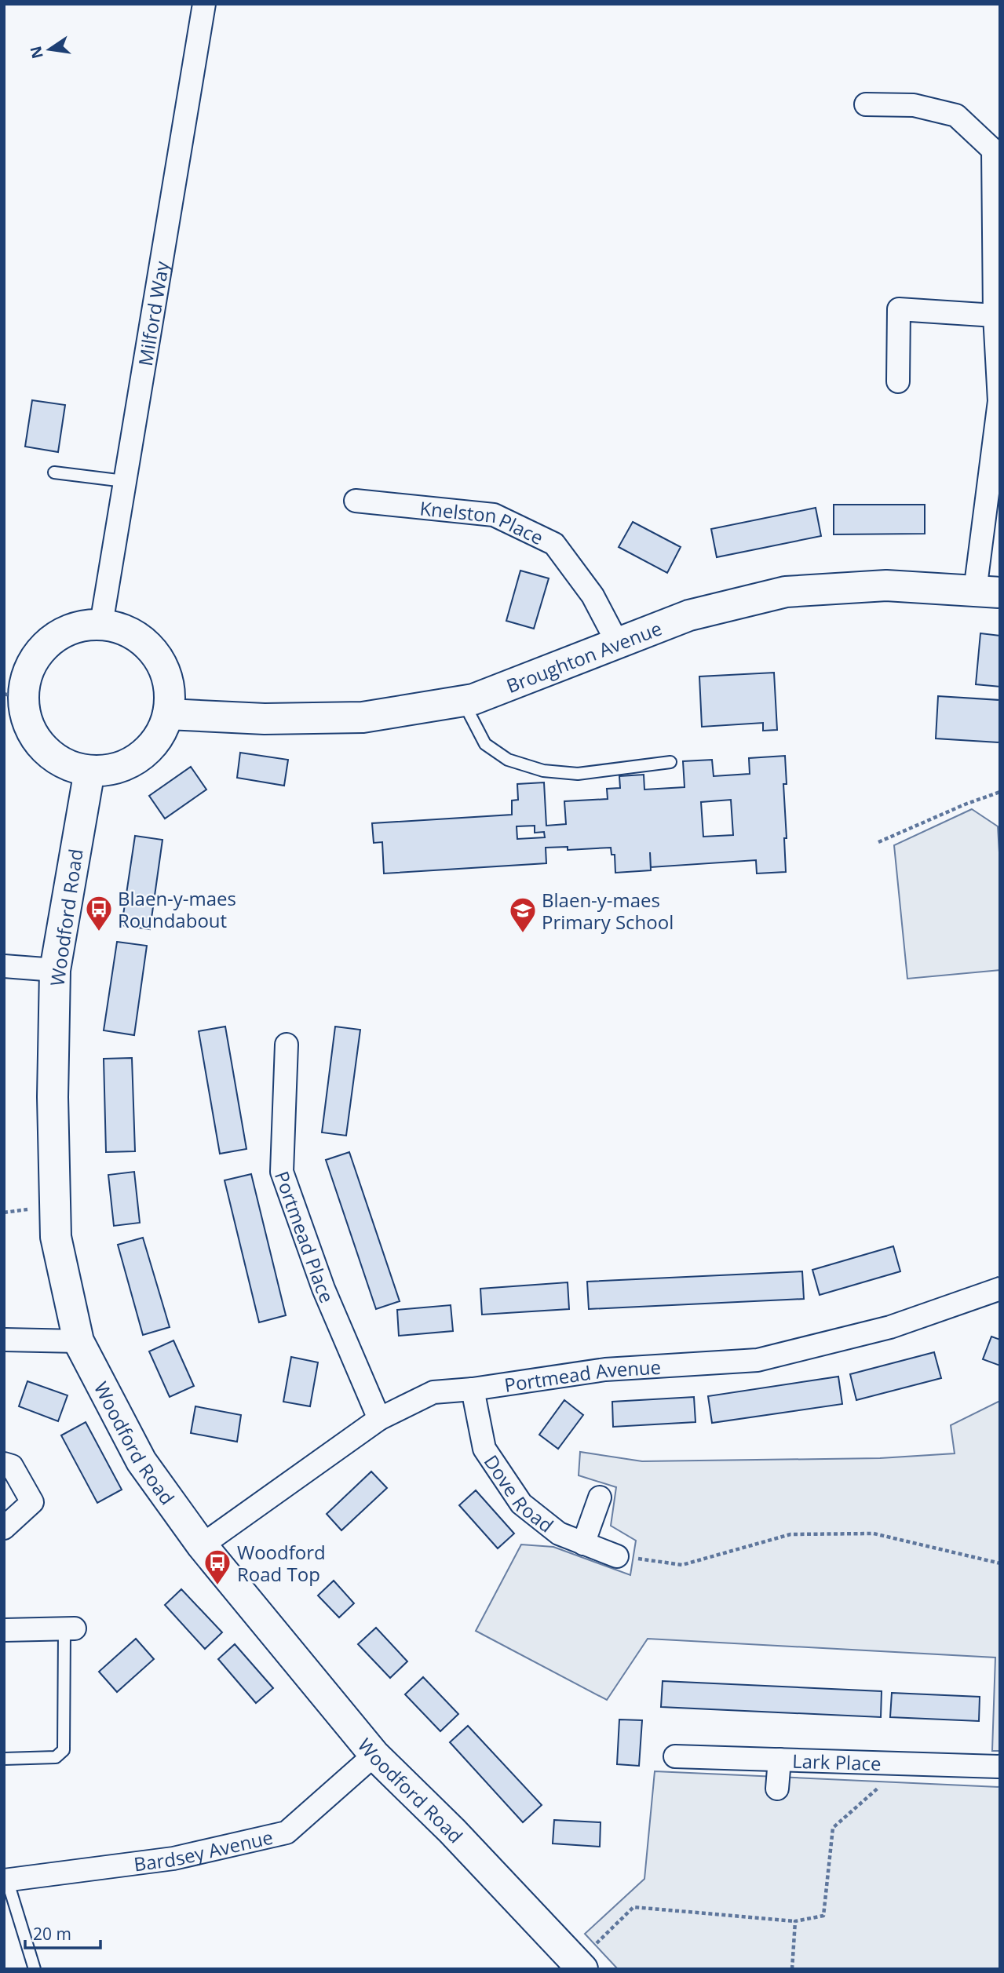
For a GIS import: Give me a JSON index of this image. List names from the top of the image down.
{
  "streets": {
    "street": [
      "Milford Way",
      "Knelston Place",
      "Broughton Avenue",
      "Woodford Road",
      "Portmead Place",
      "Portmead Avenue",
      "Dove Road",
      "Lark Place",
      "Bardsey Avenue"
    ]
  },
  "crossings": [
    ["Milford Way", "Broughton Avenue"],
    ["Milford Way", "Woodford Road"],
    ["Knelston Place", "Broughton Avenue"],
    ["Broughton Avenue", "Woodford Road"],
    ["Woodford Road", "Portmead Avenue"],
    ["Woodford Road", "Bardsey Avenue"],
    ["Portmead Place", "Portmead Avenue"],
    ["Portmead Avenue", "Dove Road"]
  ],
  "places": {
    "bus stop": ["Blaen-y-maes Roundabout", "Woodford Road Top"],
    "school or university": ["Blaen-y-maes Primary School"]
  },
  "scale_bar": "20 m",
  "north": "left"
}
